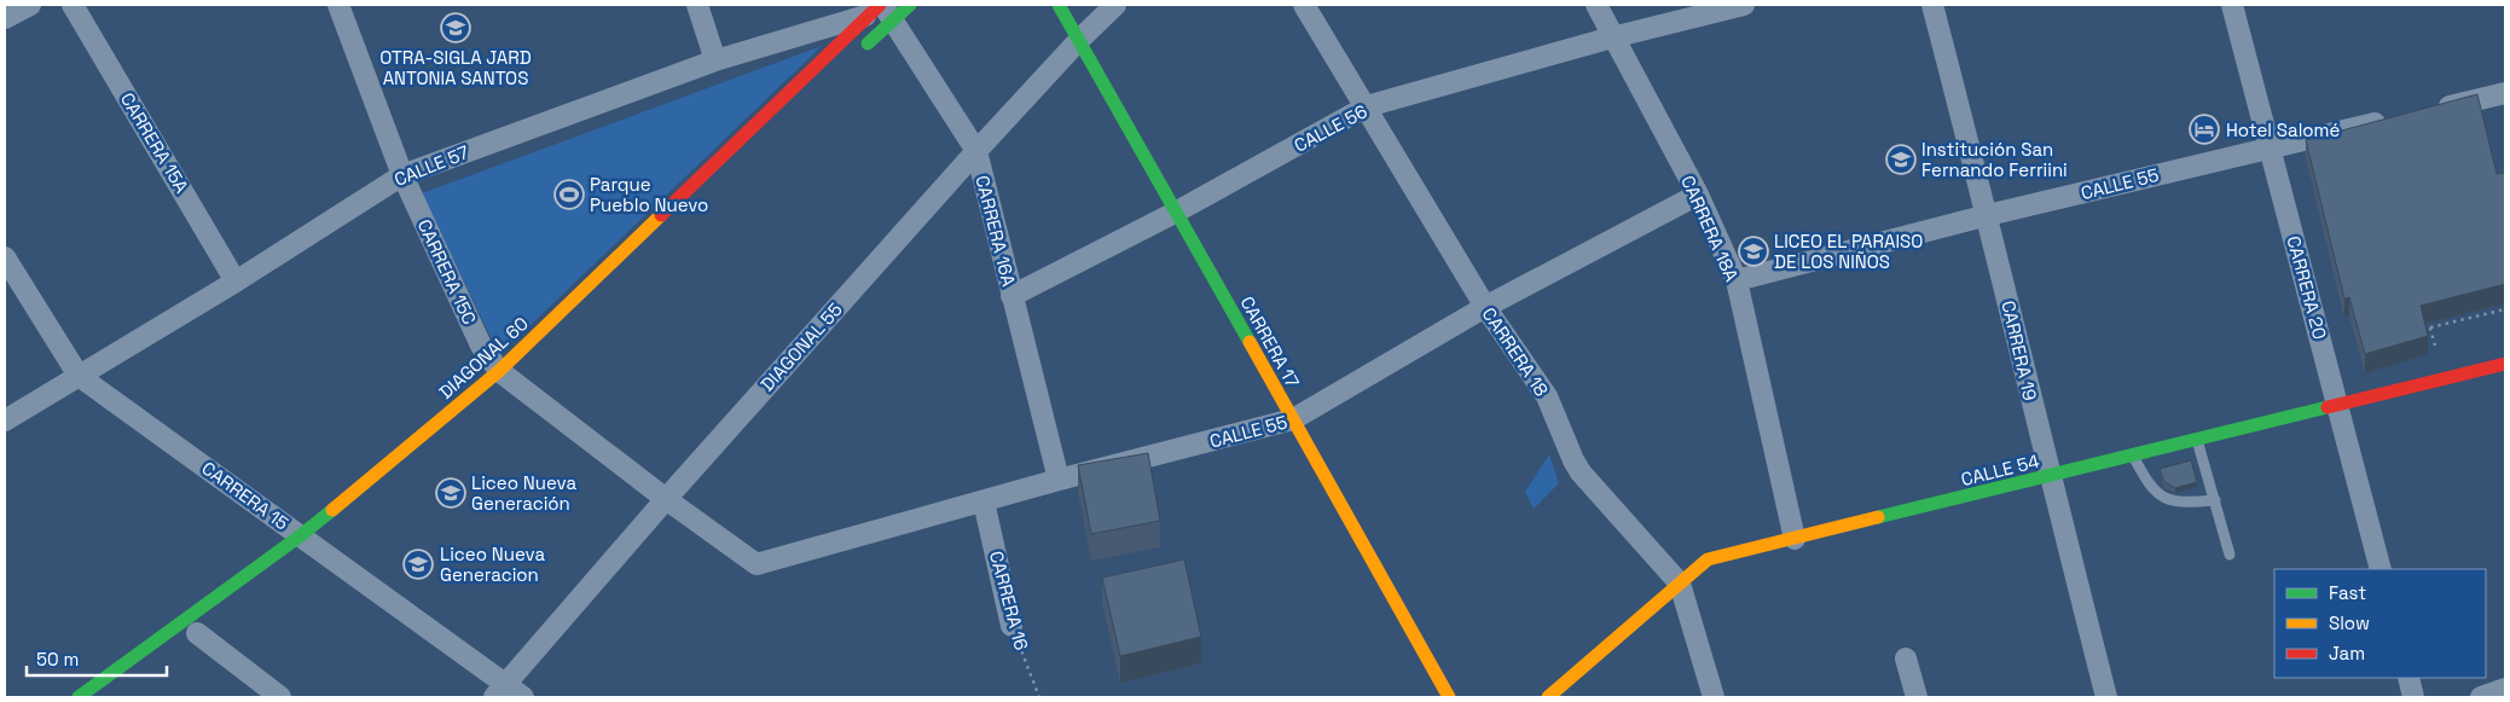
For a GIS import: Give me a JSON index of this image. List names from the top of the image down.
{
  "streets": {
    "street": [
      "CALLE 56",
      "CARRERA 15A",
      "CALLE 57",
      "CALLE 55",
      "CARRERA 18A",
      "CARRERA 16A",
      "CARRERA 15C",
      "CARRERA 20",
      "CARRERA 17",
      "DIAGONAL 55",
      "CARRERA 19",
      "CARRERA 18",
      "DIAGONAL 60",
      "CALLE 54",
      "CARRERA 15",
      "CARRERA 16"
    ]
  },
  "crossings": [
    ["CALLE 56", "CARRERA 18A"],
    ["CALLE 56", "CARRERA 16A"],
    ["CALLE 56", "CARRERA 17"],
    ["CALLE 56", "CARRERA 18"],
    ["CARRERA 15A", "CALLE 57"],
    ["CALLE 57", "CARRERA 16A"],
    ["CALLE 57", "CARRERA 15C"],
    ["CALLE 57", "DIAGONAL 60"],
    ["CALLE 57", "CARRERA 15"],
    ["CALLE 55", "CARRERA 18A"],
    ["CALLE 55", "CARRERA 16A"],
    ["CALLE 55", "CARRERA 15C"],
    ["CALLE 55", "CARRERA 20"],
    ["CALLE 55", "CARRERA 17"],
    ["CALLE 55", "CARRERA 19"],
    ["CALLE 55", "CARRERA 18"],
    ["CALLE 55", "CARRERA 16"],
    ["CARRERA 18A", "CALLE 54"],
    ["CARRERA 16A", "DIAGONAL 55"],
    ["CARRERA 16A", "DIAGONAL 60"],
    ["CARRERA 15C", "DIAGONAL 55"],
    ["CARRERA 15C", "DIAGONAL 60"],
    ["CARRERA 20", "CALLE 54"],
    ["CARRERA 17", "DIAGONAL 55"],
    ["DIAGONAL 55", "CARRERA 15"],
    ["CARRERA 19", "CALLE 54"],
    ["CARRERA 18", "CALLE 54"],
    ["DIAGONAL 60", "CARRERA 15"]
  ],
  "places": {
    "school or university": [
      "OTRA-SIGLA JARD ANTONIA SANTOS",
      "Institución San Fernando Ferriini",
      "LICEO EL PARAISO DE LOS NIÑOS",
      "Liceo Nueva Generación",
      "Liceo Nueva Generacion"
    ],
    "hotel": ["Hotel Salomé"],
    "sports": ["Parque Pueblo Nuevo"]
  },
  "legend": ["Fast", "Slow", "Jam"],
  "scale_bar": "50 m"
}
